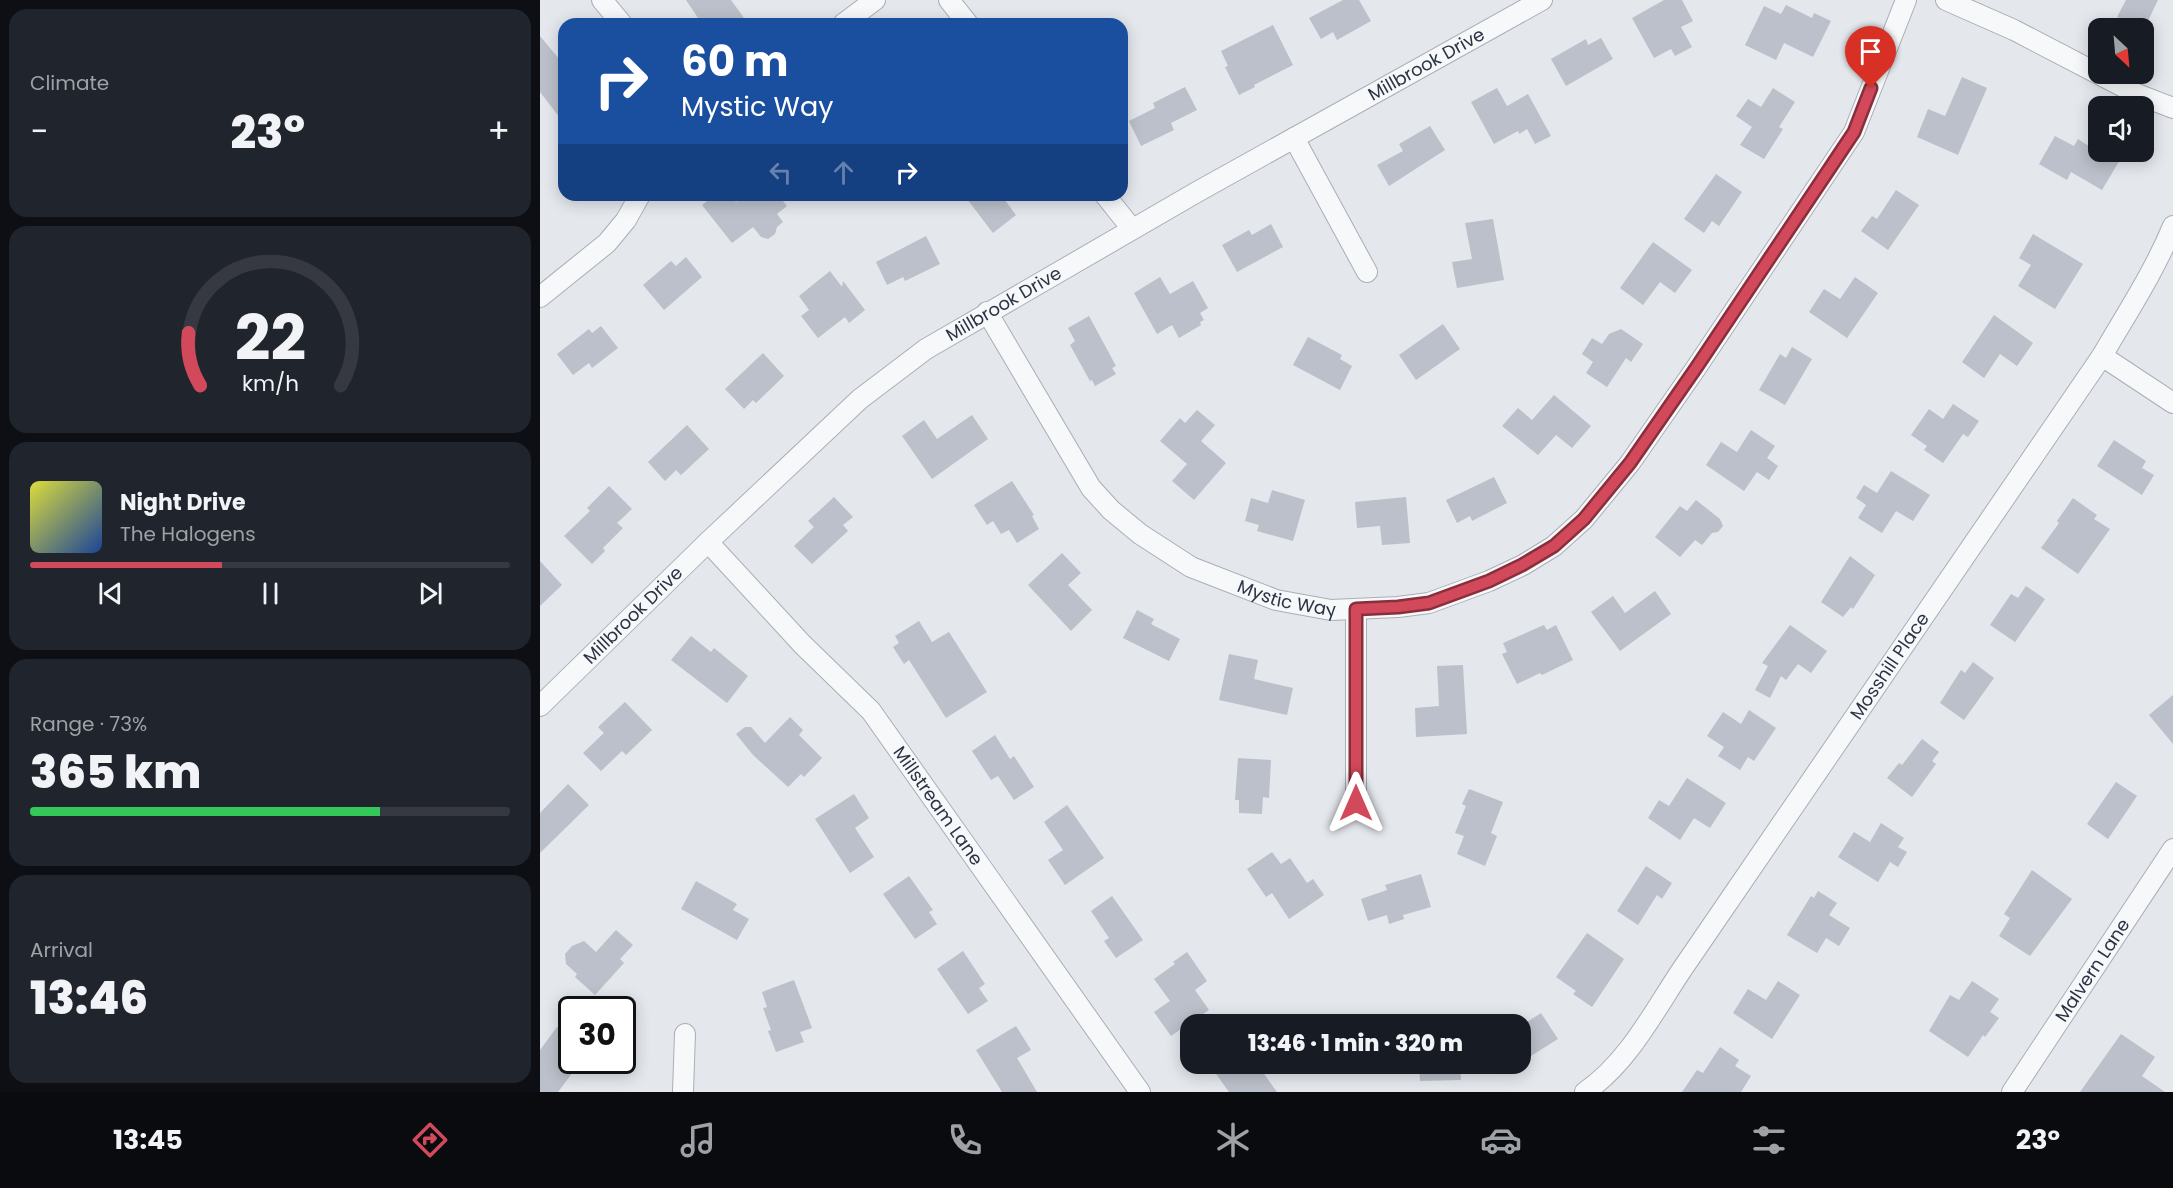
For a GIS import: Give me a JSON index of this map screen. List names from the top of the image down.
{
  "streets": {
    "street": [
      "Millbrook Drive",
      "Mystic Way",
      "Mosshill Place",
      "Millstream Lane",
      "Malvern Lane"
    ]
  },
  "crossings": [
    ["Millbrook Drive", "Mystic Way"],
    ["Millbrook Drive", "Millstream Lane"]
  ],
  "north": "bottom right",
  "page": {
    "tile": [
      "Climate",
      ["Range · 73%", "365 km"],
      ["Arrival", "13:46"]
    ],
    "turn": ["60 m", "Mystic Way"],
    "heat": ["−", "23°", "+"],
    "song": ["Night Drive", "The Halogens"],
    "limit": "30",
    "trip": "13:46 · 1 min · 320 m",
    "tabs": ["13:45", "23°"],
    "gauge": ["22", "km/h"]
  }
}
